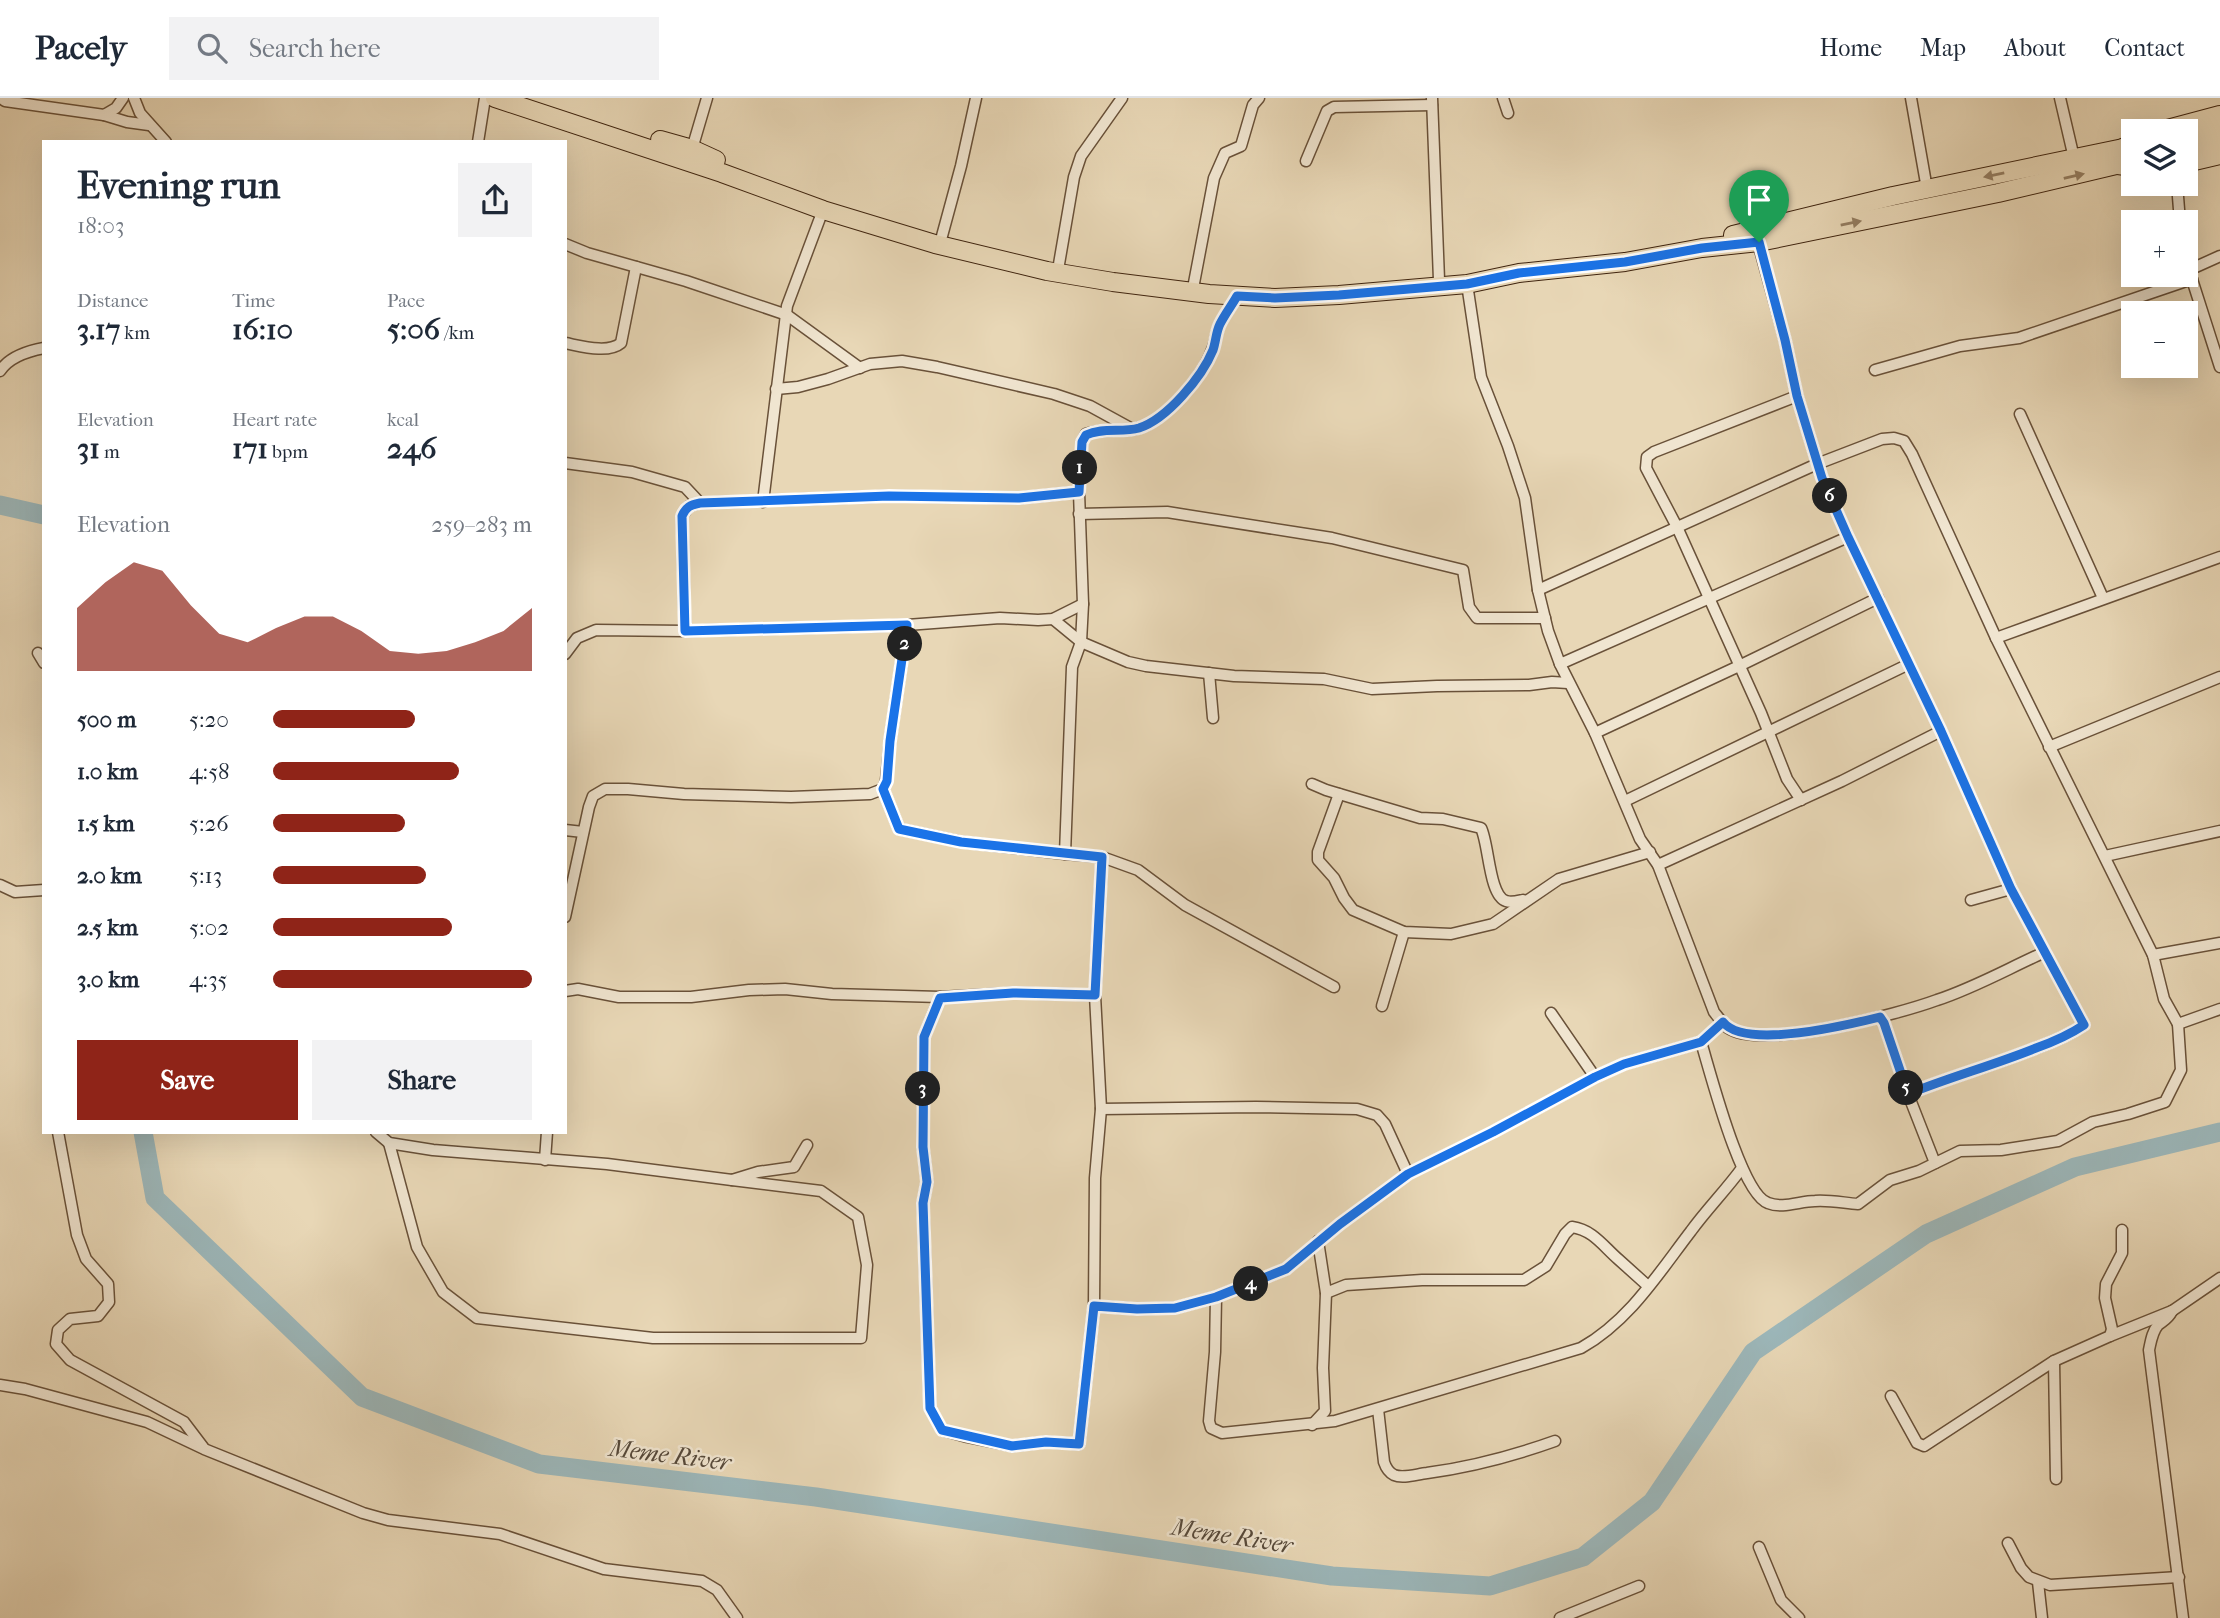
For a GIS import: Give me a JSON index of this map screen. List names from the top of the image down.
{
  "water": ["Meme River"],
  "page": {
    "header": "Pacely",
    "search": "Search here",
    "nav": [
      "Home",
      "Map",
      "About",
      "Contact"
    ],
    "map_buttons": ["+", "−"],
    "heading": ["Evening run", "18:03"],
    "stats": [
      ["Distance", "3.17 km"],
      ["Time", "16:10"],
      ["Pace", "5:06 /km"],
      ["Elevation", "31 m"],
      ["Heart rate", "171 bpm"],
      ["kcal", "246"]
    ],
    "pins": [
      "1",
      "6",
      "2",
      "5",
      "3",
      "4"
    ],
    "chart": ["Elevation", "259–283 m"],
    "list": [
      {
        "name": "500 m",
        "note": "5:20"
      },
      {
        "name": "1.0 km",
        "note": "4:58"
      },
      {
        "name": "1.5 km",
        "note": "5:26"
      },
      {
        "name": "2.0 km",
        "note": "5:13"
      },
      {
        "name": "2.5 km",
        "note": "5:02"
      },
      {
        "name": "3.0 km",
        "note": "4:35"
      }
    ],
    "buttons": ["Save", "Share"]
  }
}
